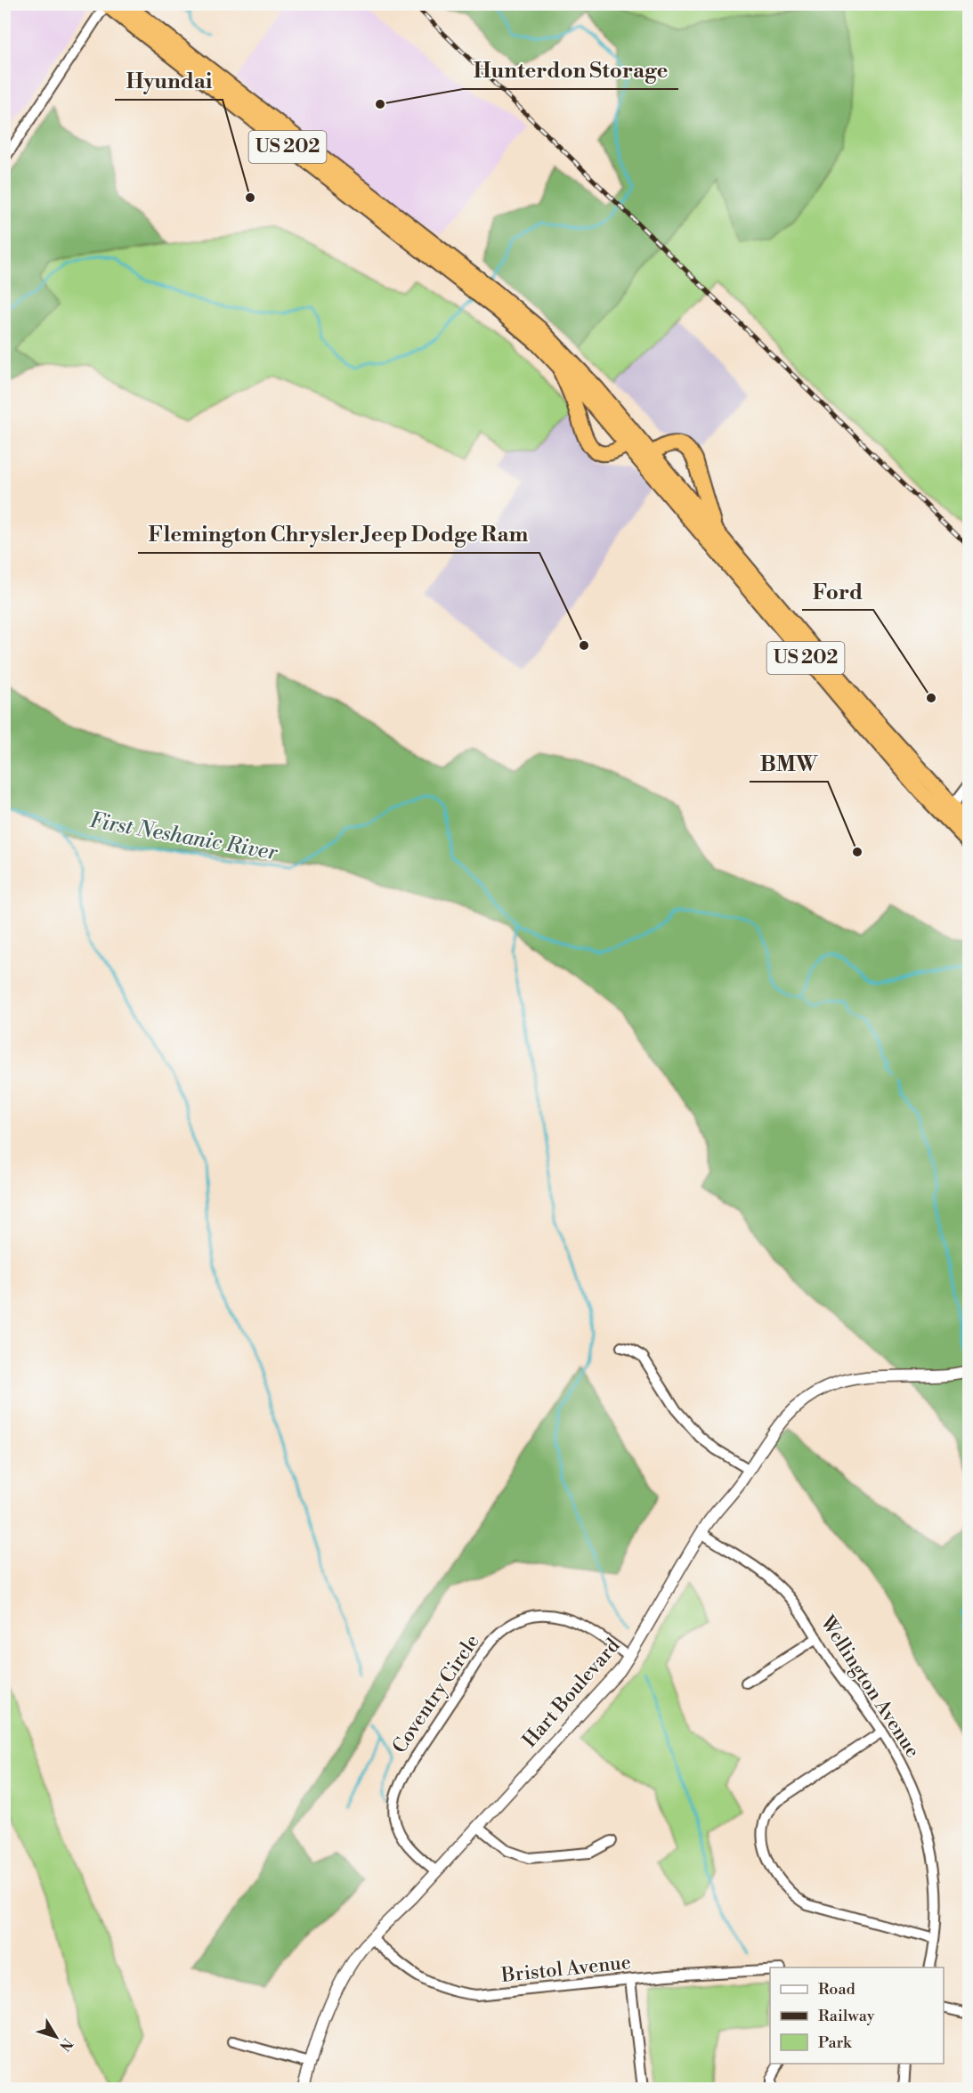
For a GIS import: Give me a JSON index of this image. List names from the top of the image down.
{
  "streets": {
    "highway": ["US 202"],
    "street": [
      "Wellington Avenue",
      "Hart Boulevard",
      "Coventry Circle",
      "Bristol Avenue"
    ]
  },
  "crossings": [
    ["Wellington Avenue", "Hart Boulevard"],
    ["Hart Boulevard", "Coventry Circle"],
    ["Hart Boulevard", "Bristol Avenue"]
  ],
  "water": ["First Neshanic River"],
  "places": [
    "Hunterdon Storage",
    "Hyundai",
    "Flemington Chrysler Jeep Dodge Ram",
    "Ford",
    "BMW"
  ],
  "legend": ["Road", "Railway", "Park"],
  "north": "bottom right"
}
